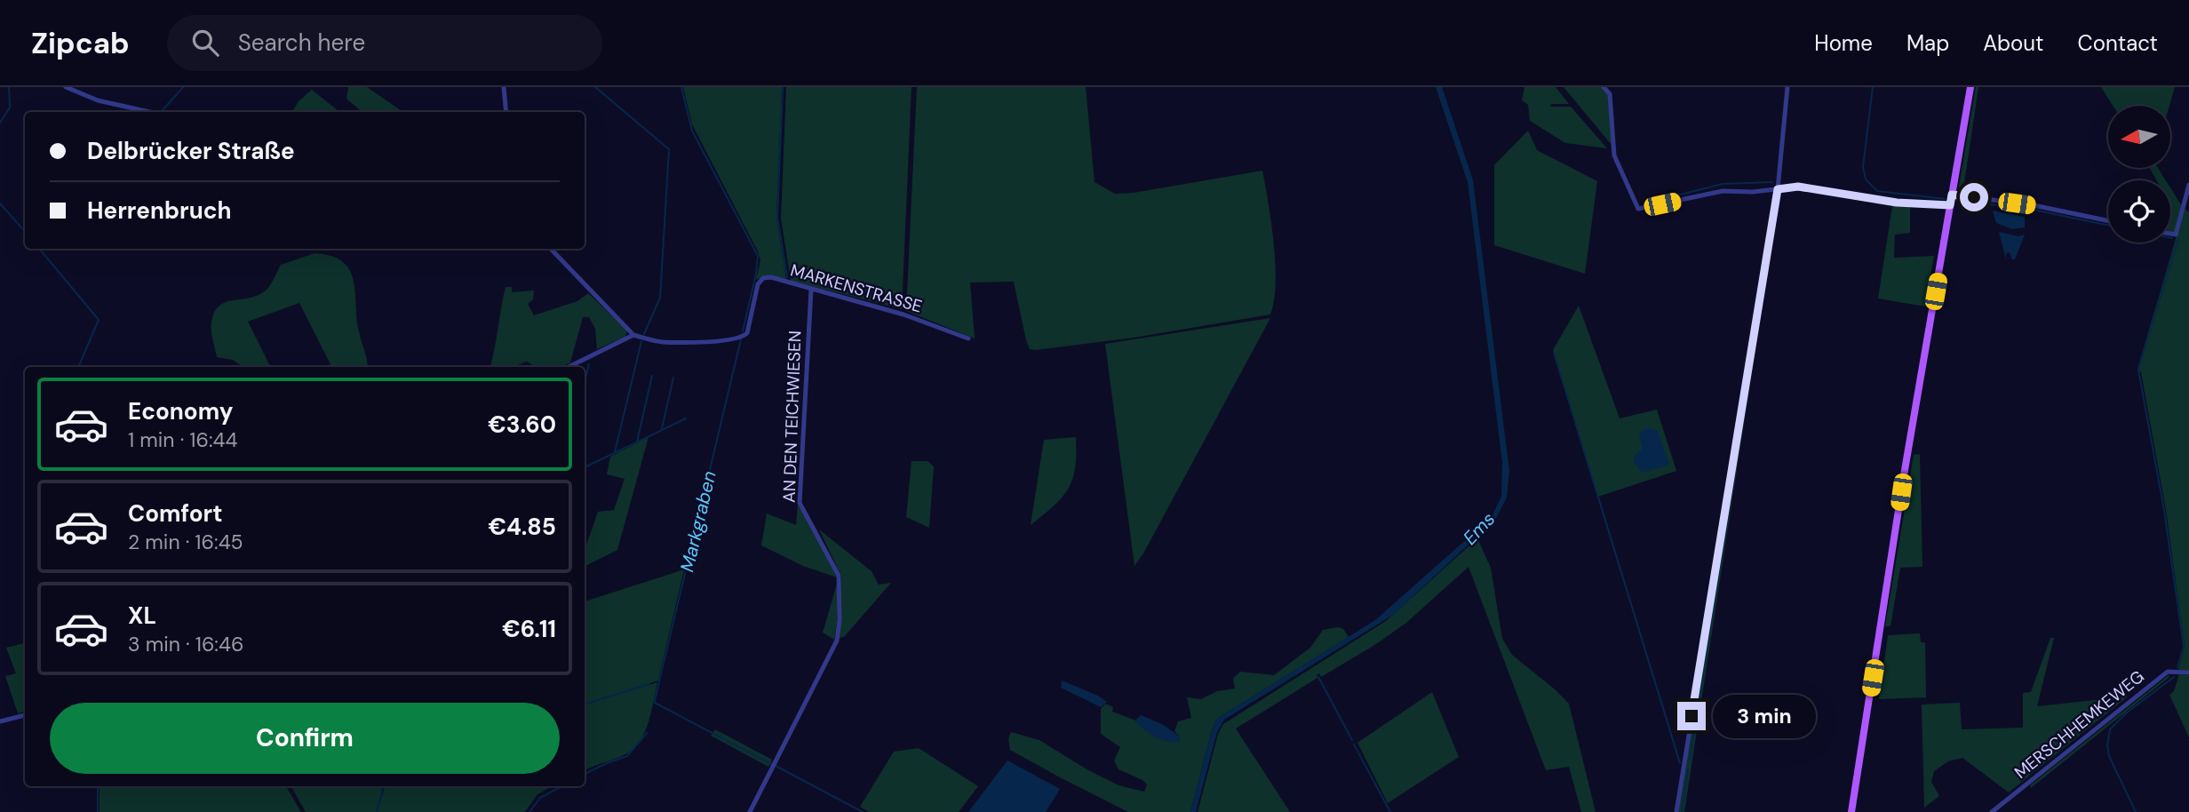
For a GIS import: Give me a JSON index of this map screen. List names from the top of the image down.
{
  "streets": {
    "street": ["MARKENSTRASSE", "AN DEN TEICHWIESEN", "MERSCHHEMKEWEG"]
  },
  "crossings": [
    ["MARKENSTRASSE", "AN DEN TEICHWIESEN"]
  ],
  "water": ["Markgraben", "Ems"],
  "north": "left",
  "page": {
    "header": "Zipcab",
    "search": "Search here",
    "nav": [
      "Home",
      "Map",
      "About",
      "Contact"
    ],
    "banner": ["Delbrücker Straße", "Herrenbruch"],
    "list": [
      {
        "name": "Economy",
        "note": "1 min · 16:44",
        "value": "€3.60"
      },
      {
        "name": "Comfort",
        "note": "2 min · 16:45",
        "value": "€4.85"
      },
      {
        "name": "XL",
        "note": "3 min · 16:46",
        "value": "€6.11"
      }
    ],
    "buttons": "Confirm",
    "bubble": "3 min"
  }
}
